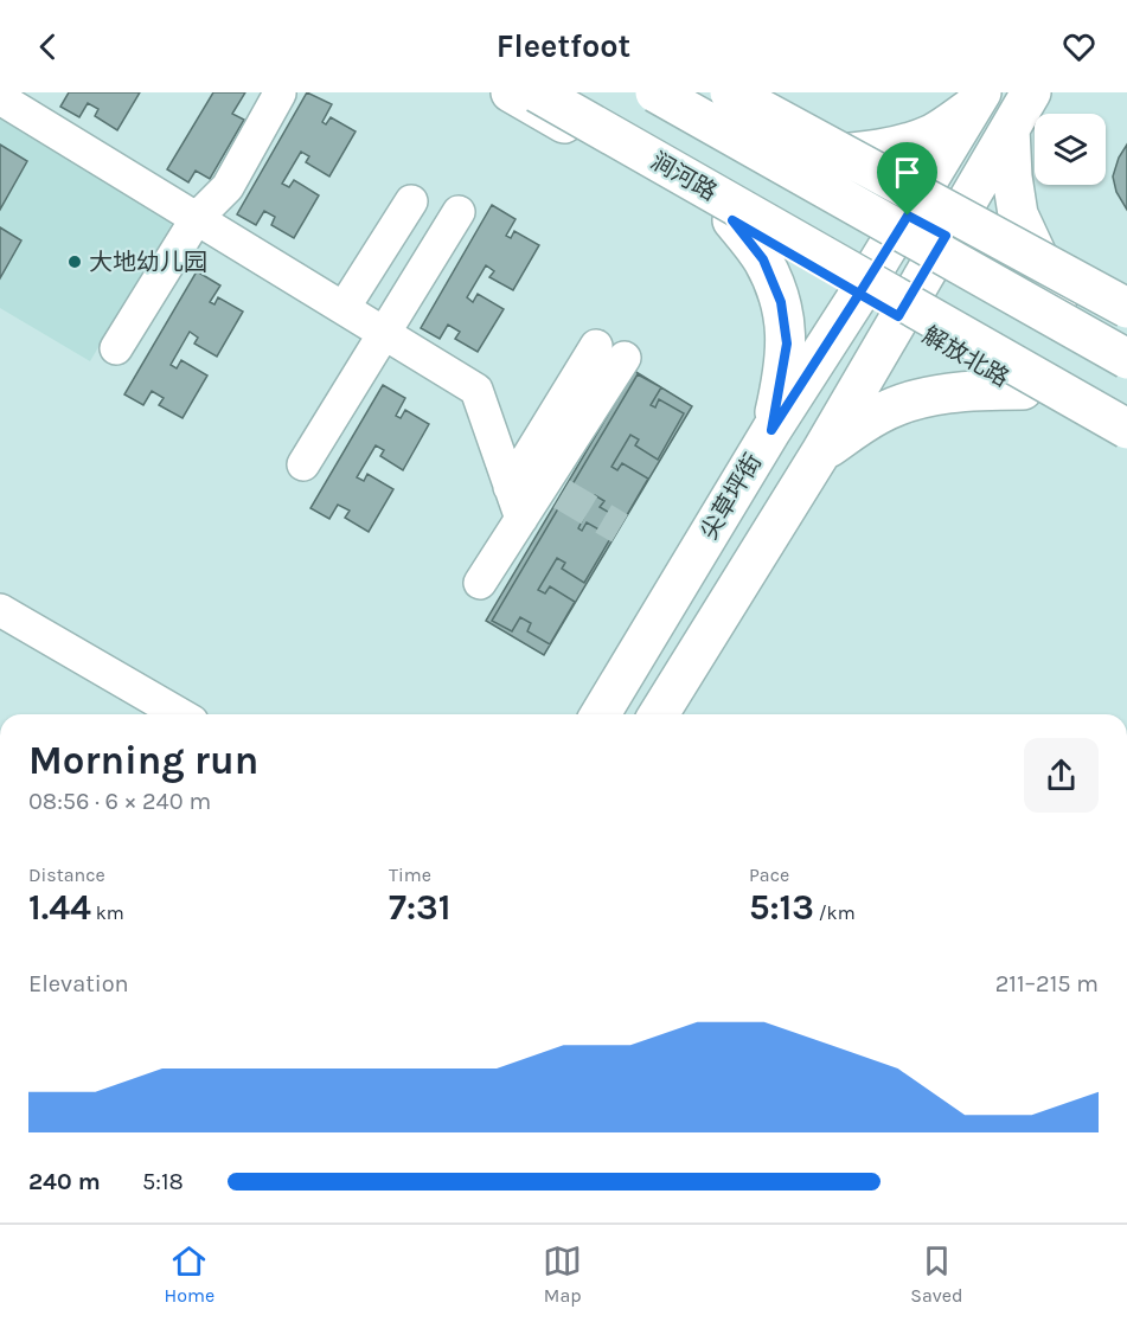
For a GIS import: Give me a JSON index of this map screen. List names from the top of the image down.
{
  "streets": {
    "main road": ["涧河路", "解放北路", "尖草坪街"]
  },
  "crossings": [
    ["解放北路", "尖草坪街"]
  ],
  "places": ["大地幼儿园"],
  "page": {
    "header": "Fleetfoot",
    "heading": ["Morning run", "08:56 · 6 × 240 m"],
    "stats": [
      ["Distance", "1.44 km"],
      ["Time", "7:31"],
      ["Pace", "5:13 /km"]
    ],
    "chart": ["Elevation", "211–215 m"],
    "list": [
      {
        "name": "240 m",
        "note": "5:18"
      }
    ],
    "tabs": ["Home", "Map", "Saved"]
  }
}
